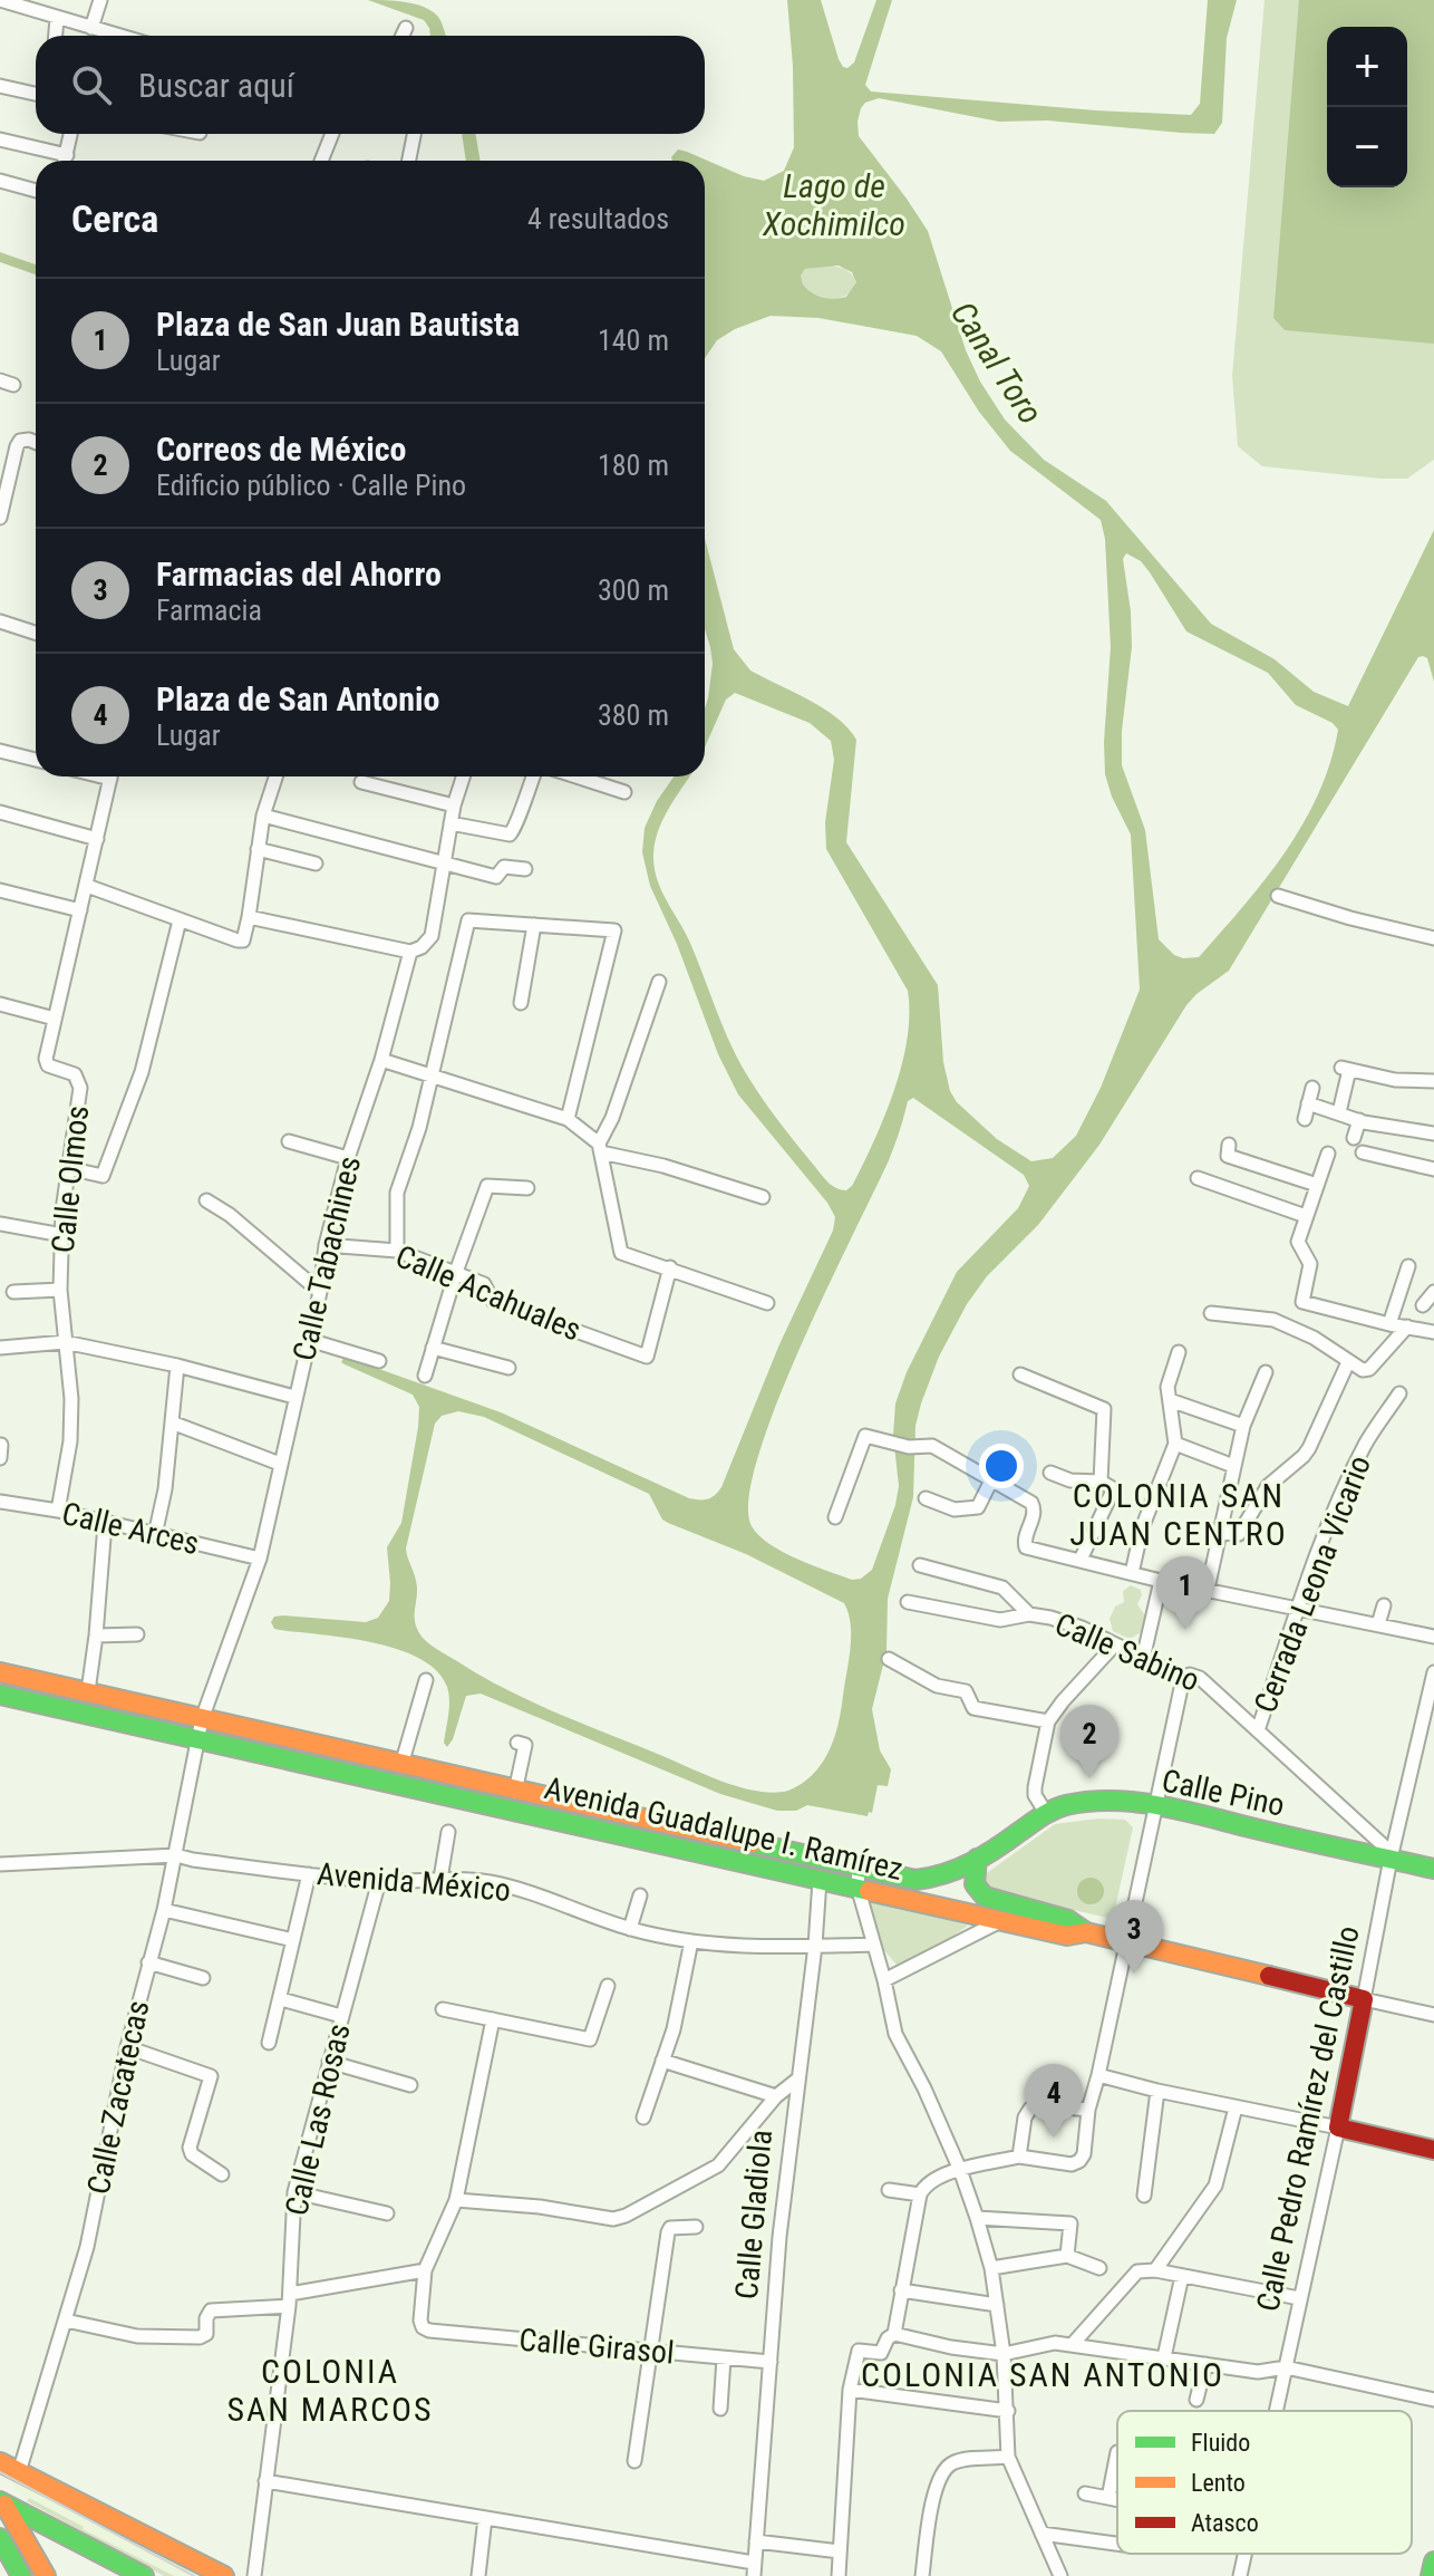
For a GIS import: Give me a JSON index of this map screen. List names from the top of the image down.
{
  "streets": {
    "main road": ["Calle Pino", "Avenida Guadalupe I. Ramírez", "Calle Pedro Ramírez del Castillo"],
    "street": [
      "Calle Olmos",
      "Calle Tabachines",
      "Calle Acahuales",
      "Calle Arces",
      "Cerrada Leona Vicario",
      "Calle Sabino",
      "Avenida México",
      "Calle Zacatecas",
      "Calle Las Rosas",
      "Calle Gladiola",
      "Calle Girasol"
    ]
  },
  "crossings": [
    ["Calle Olmos", "Calle Arces"],
    ["Calle Tabachines", "Calle Acahuales"],
    ["Calle Tabachines", "Calle Arces"],
    ["Calle Tabachines", "Avenida Guadalupe I. Ramírez"],
    ["Calle Tabachines", "Calle Zacatecas"],
    ["Cerrada Leona Vicario", "Calle Sabino"],
    ["Calle Sabino", "Calle Pino"],
    ["Calle Sabino", "Calle Pedro Ramírez del Castillo"],
    ["Calle Pino", "Avenida Guadalupe I. Ramírez"],
    ["Calle Pino", "Calle Pedro Ramírez del Castillo"],
    ["Avenida Guadalupe I. Ramírez", "Calle Zacatecas"],
    ["Avenida Guadalupe I. Ramírez", "Calle Pedro Ramírez del Castillo"],
    ["Avenida Guadalupe I. Ramírez", "Calle Gladiola"],
    ["Avenida México", "Calle Zacatecas"],
    ["Avenida México", "Calle Las Rosas"],
    ["Avenida México", "Calle Gladiola"],
    ["Calle Gladiola", "Calle Girasol"]
  ],
  "districts": ["COLONIA SAN JUAN CENTRO", "COLONIA SAN MARCOS", "COLONIA SAN ANTONIO"],
  "water": ["Lago de Xochimilco", "Canal Toro"],
  "legend": ["Fluido", "Lento", "Atasco"],
  "page": {
    "map_buttons": ["+", "−"],
    "search": "Buscar aquí",
    "heading": ["Cerca", "4 resultados"],
    "list": [
      {
        "mark": "1",
        "name": "Plaza de San Juan Bautista",
        "note": "Lugar",
        "value": "140 m"
      },
      {
        "mark": "2",
        "name": "Correos de México",
        "note": "Edificio público · Calle Pino",
        "value": "180 m"
      },
      {
        "mark": "3",
        "name": "Farmacias del Ahorro",
        "note": "Farmacia",
        "value": "300 m"
      },
      {
        "mark": "4",
        "name": "Plaza de San Antonio",
        "note": "Lugar",
        "value": "380 m"
      }
    ],
    "pins": [
      "1",
      "2",
      "3",
      "4"
    ]
  }
}
